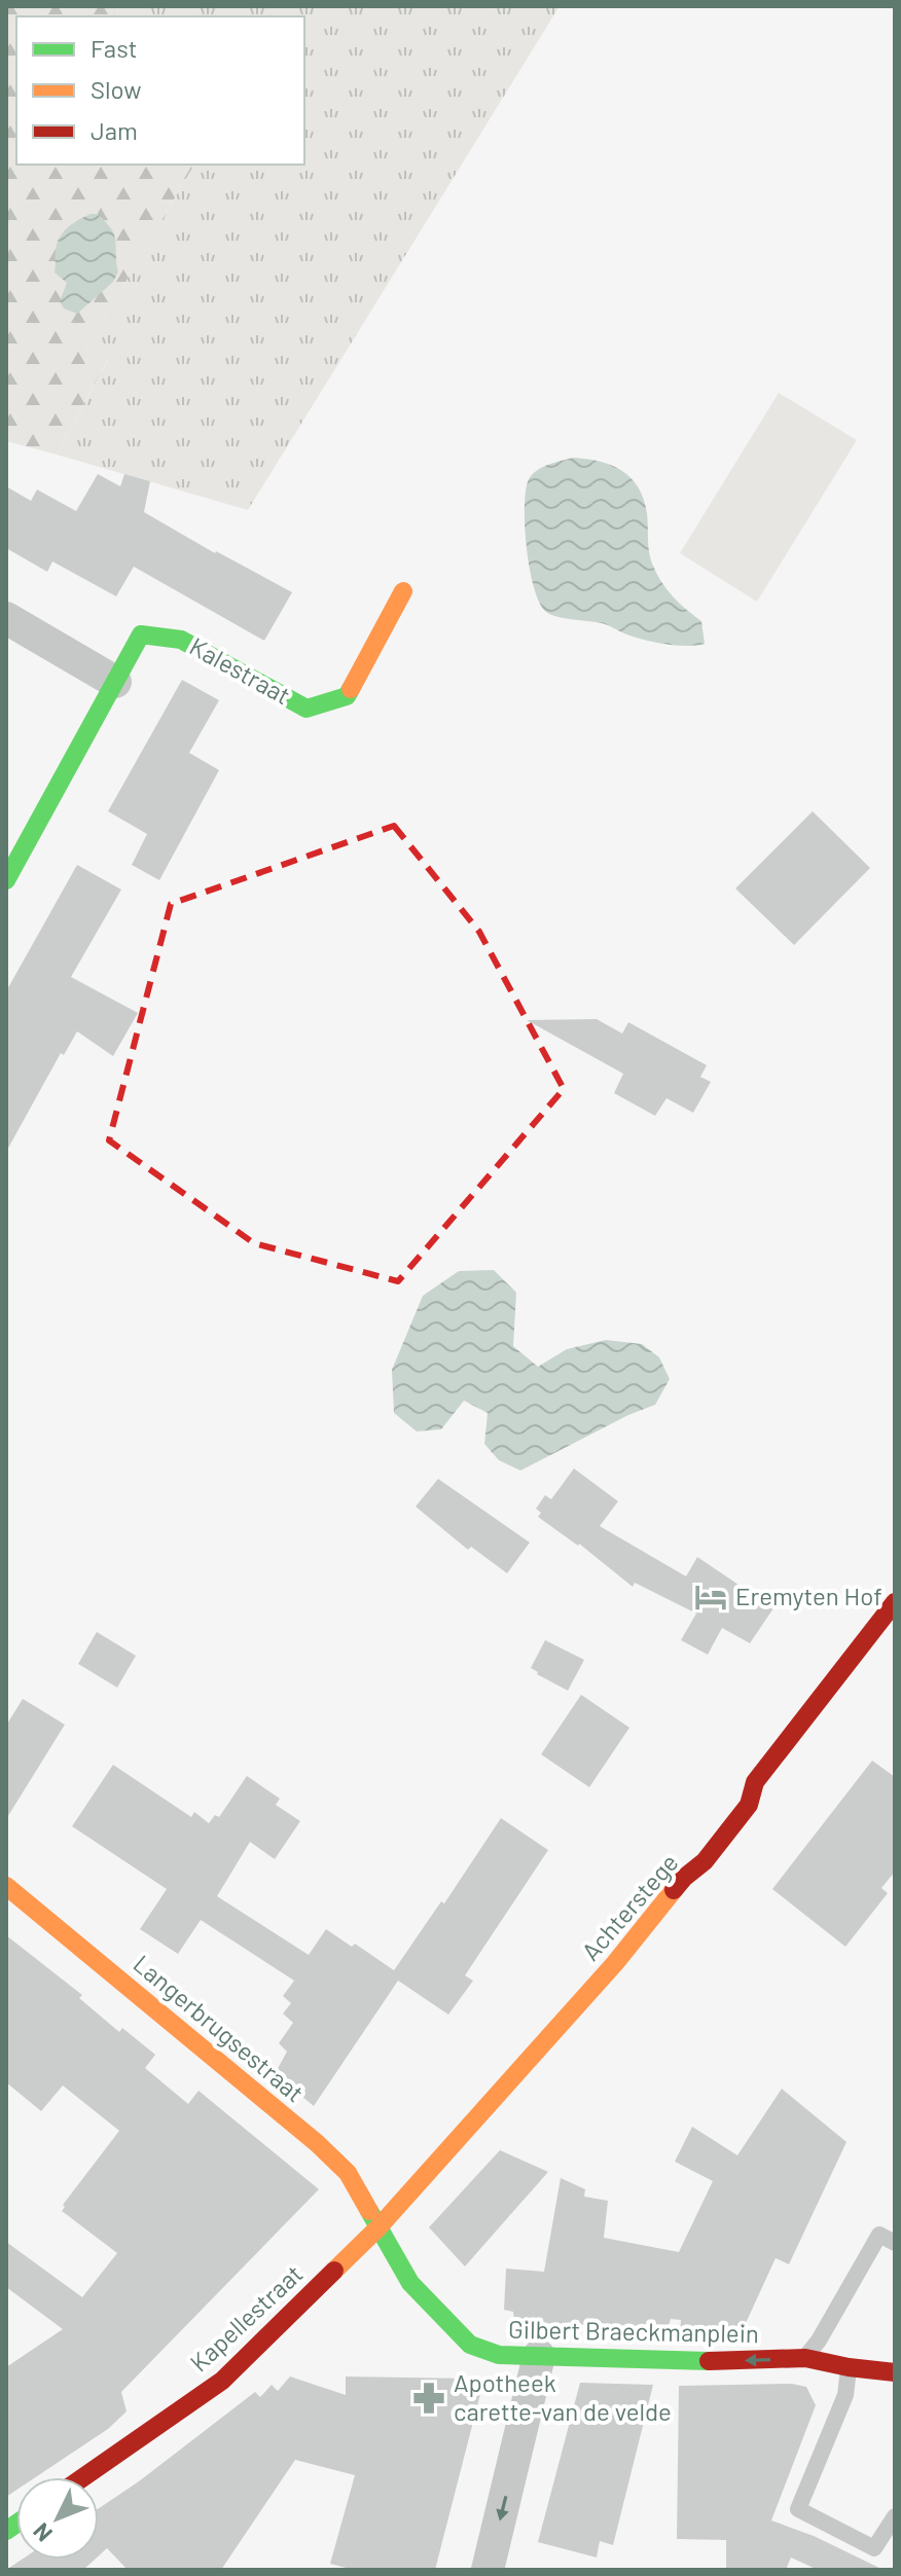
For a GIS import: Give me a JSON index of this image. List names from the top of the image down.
{
  "streets": {
    "street": [
      "Kalestraat",
      "Achterstege",
      "Langerbrugsestraat",
      "Kapellestraat",
      "Gilbert Braeckmanplein"
    ]
  },
  "crossings": [
    ["Achterstege", "Langerbrugsestraat"],
    ["Achterstege", "Kapellestraat"],
    ["Achterstege", "Gilbert Braeckmanplein"],
    ["Langerbrugsestraat", "Kapellestraat"],
    ["Langerbrugsestraat", "Gilbert Braeckmanplein"],
    ["Kapellestraat", "Gilbert Braeckmanplein"]
  ],
  "one_way": ["Gilbert Braeckmanplein"],
  "places": {
    "hotel": ["Eremyten Hof"],
    "pharmacy": ["Apotheek carette-van de velde"]
  },
  "legend": ["Fast", "Slow", "Jam"],
  "north": "bottom left"
}
